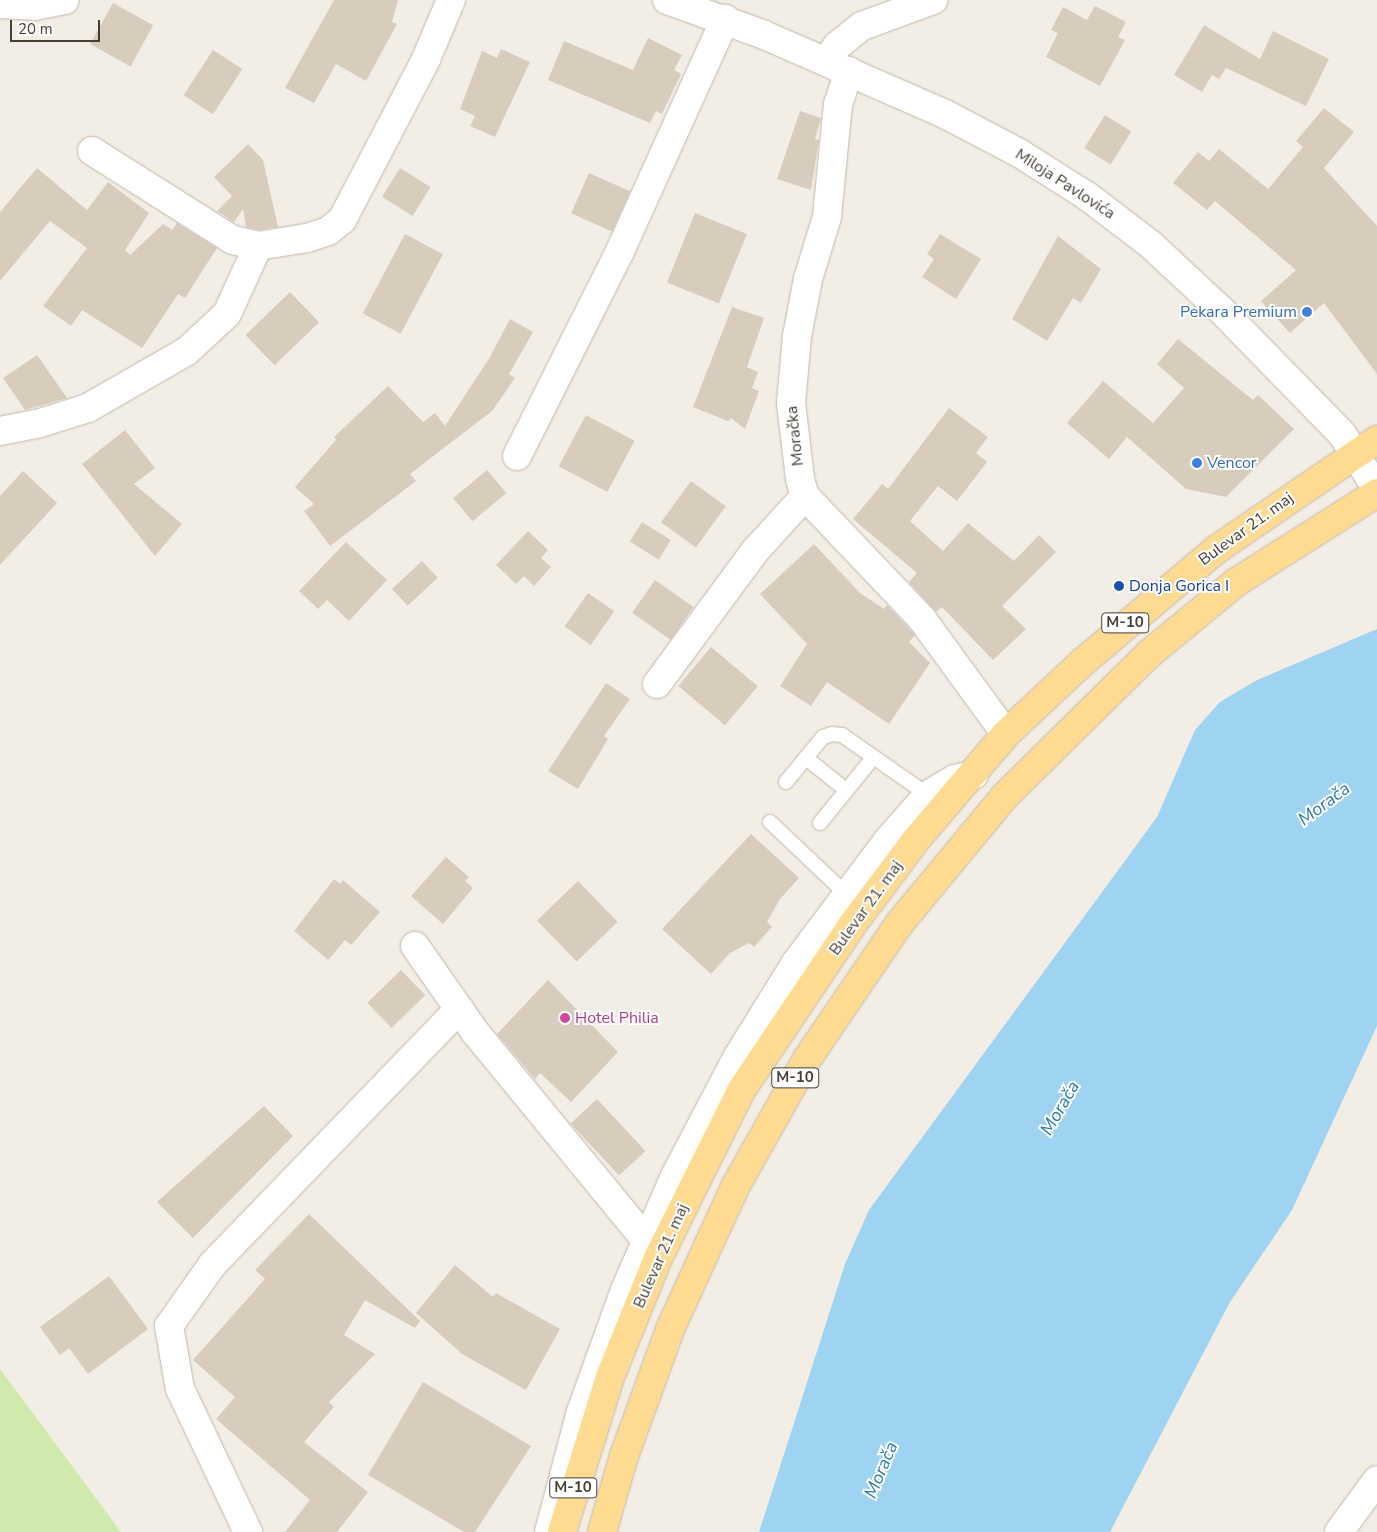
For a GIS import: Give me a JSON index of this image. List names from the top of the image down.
{
  "streets": {
    "main road": ["Bulevar 21. maj", "M-10"],
    "street": ["Miloja Pavlovića", "Moračka"]
  },
  "crossings": [
    ["Miloja Pavlovića", "Moračka"],
    ["Miloja Pavlovića", "Bulevar 21. maj"],
    ["Miloja Pavlovića", "M-10"]
  ],
  "water": ["Morača"],
  "places": [
    "Pekara Premium",
    "Vencor",
    "Donja Gorica I",
    "Hotel Philia"
  ],
  "scale_bar": "20 m"
}
